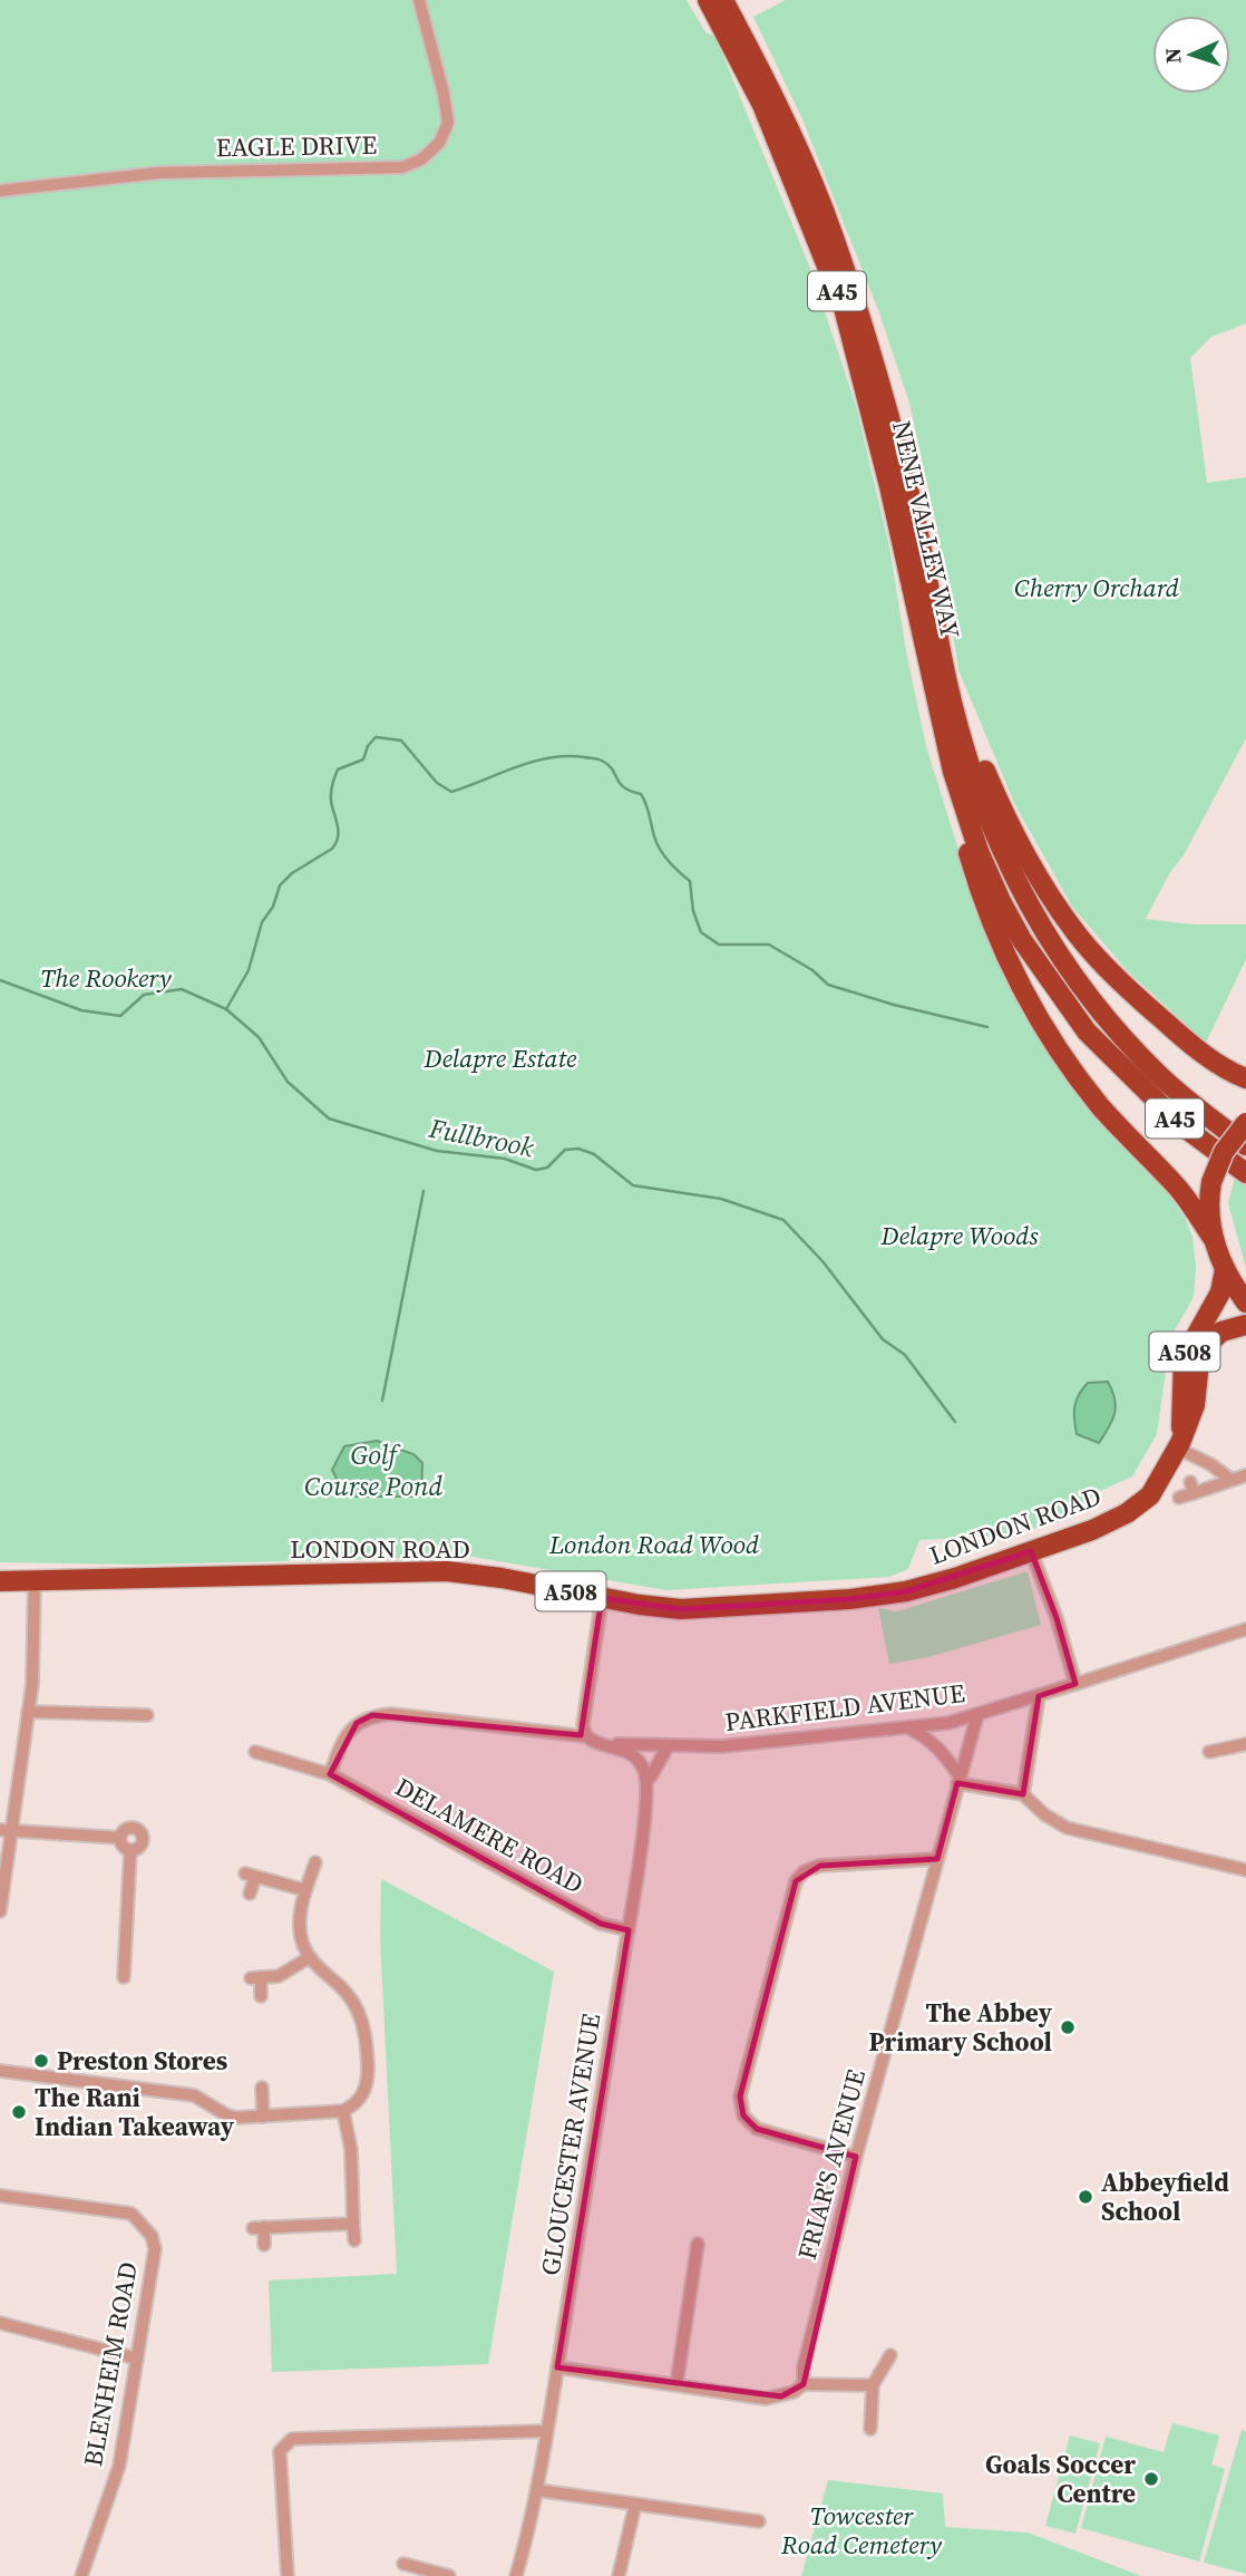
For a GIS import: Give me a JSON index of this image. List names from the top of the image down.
{
  "streets": {
    "highway": [
      "A45",
      "NENE VALLEY WAY",
      "A508",
      "LONDON ROAD"
    ],
    "street": [
      "EAGLE DRIVE",
      "PARKFIELD AVENUE",
      "DELAMERE ROAD",
      "GLOUCESTER AVENUE",
      "FRIAR'S AVENUE",
      "BLENHEIM ROAD"
    ]
  },
  "crossings": [
    ["PARKFIELD AVENUE", "FRIAR'S AVENUE"],
    ["DELAMERE ROAD", "GLOUCESTER AVENUE"]
  ],
  "water": ["Fullbrook", "Golf Course Pond"],
  "parks": [
    "Cherry Orchard",
    "The Rookery",
    "Delapre Estate",
    "Delapre Woods",
    "London Road Wood",
    "Towcester Road Cemetery"
  ],
  "places": [
    "The Abbey Primary School",
    "Preston Stores",
    "The Rani Indian Takeaway",
    "Abbeyfield School",
    "Goals Soccer Centre"
  ],
  "north": "left"
}
